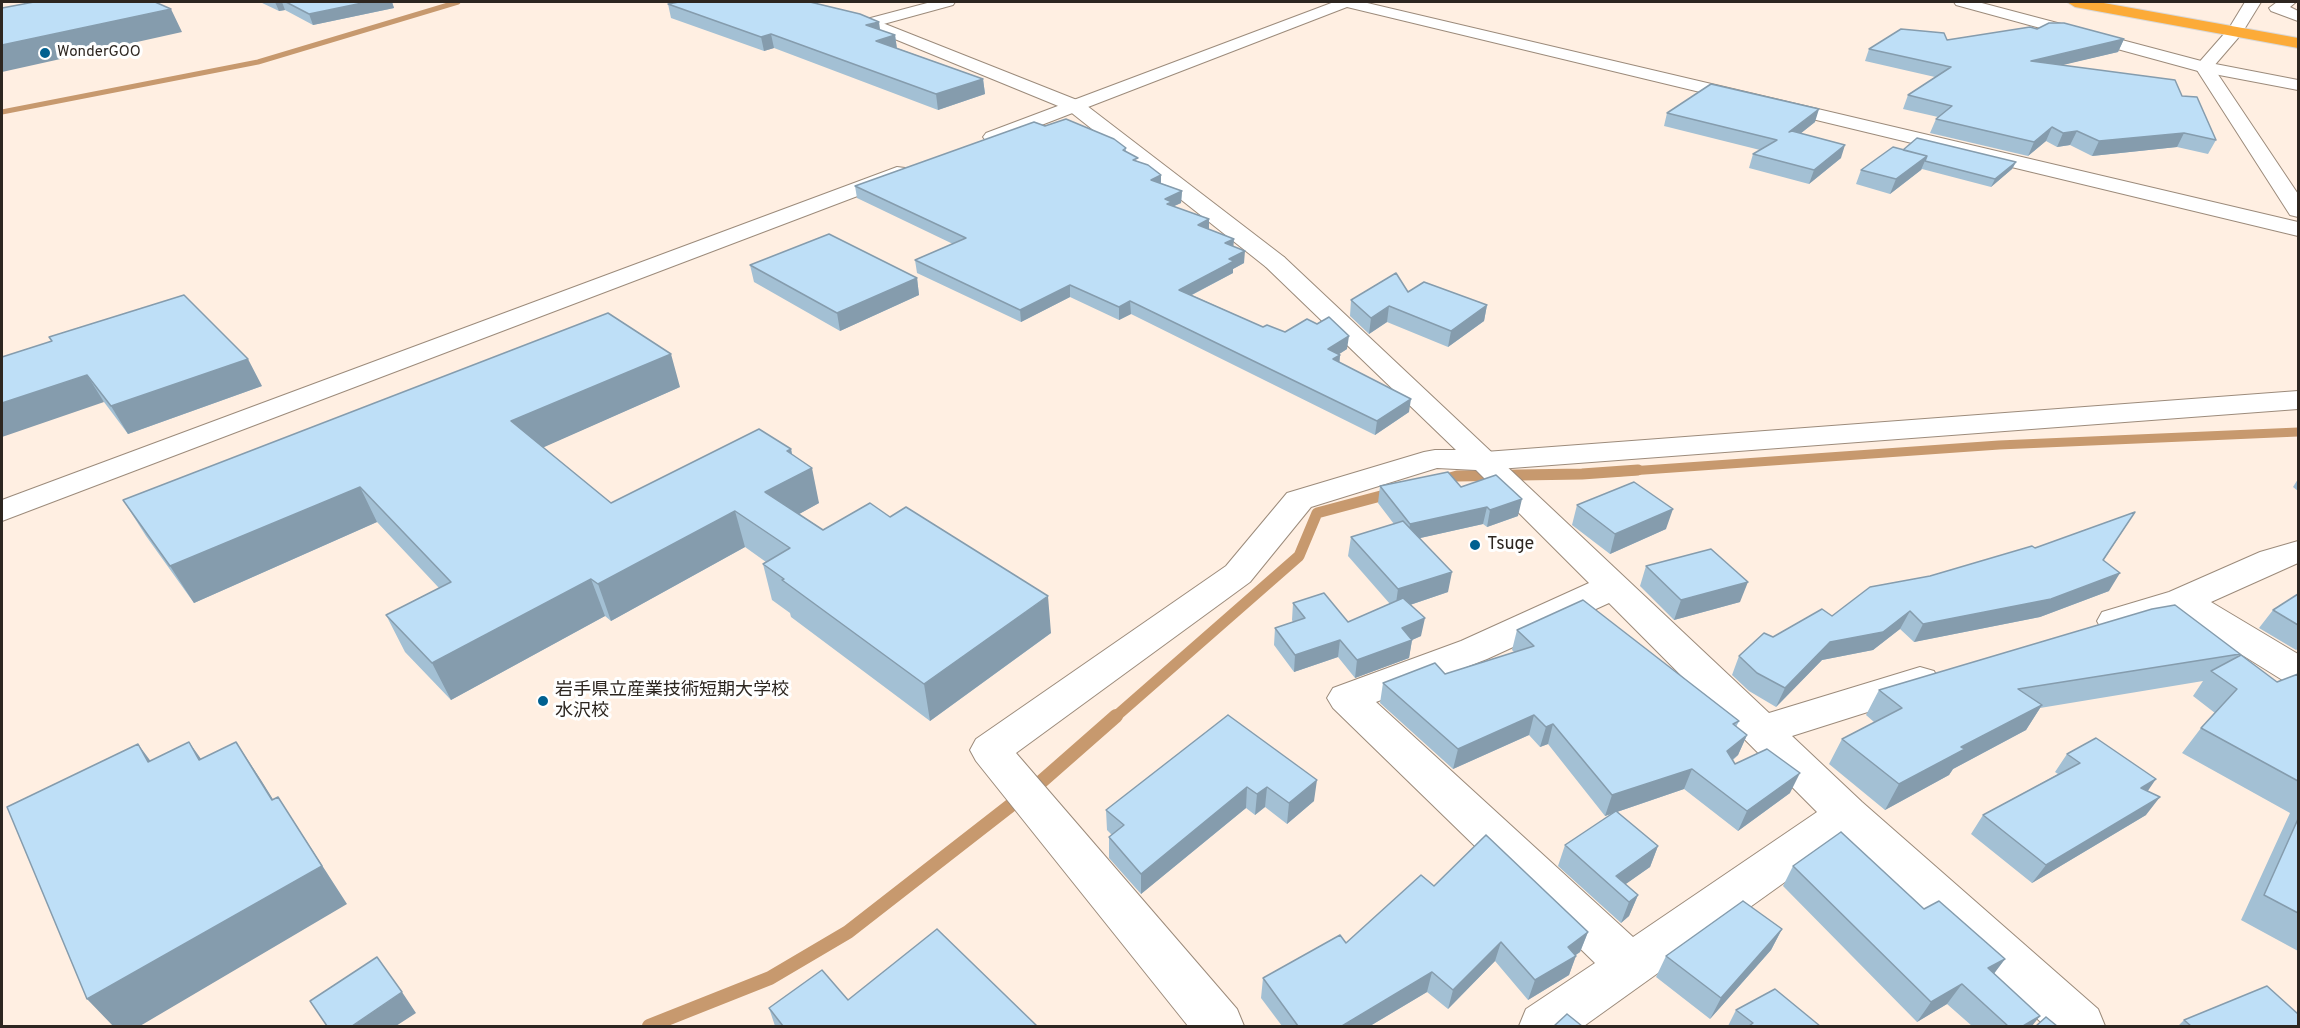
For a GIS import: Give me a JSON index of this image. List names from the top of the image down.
{
  "places": ["WonderGOO", "Tsuge", "岩手県立産業技術短期大学校 水沢校"]
}
